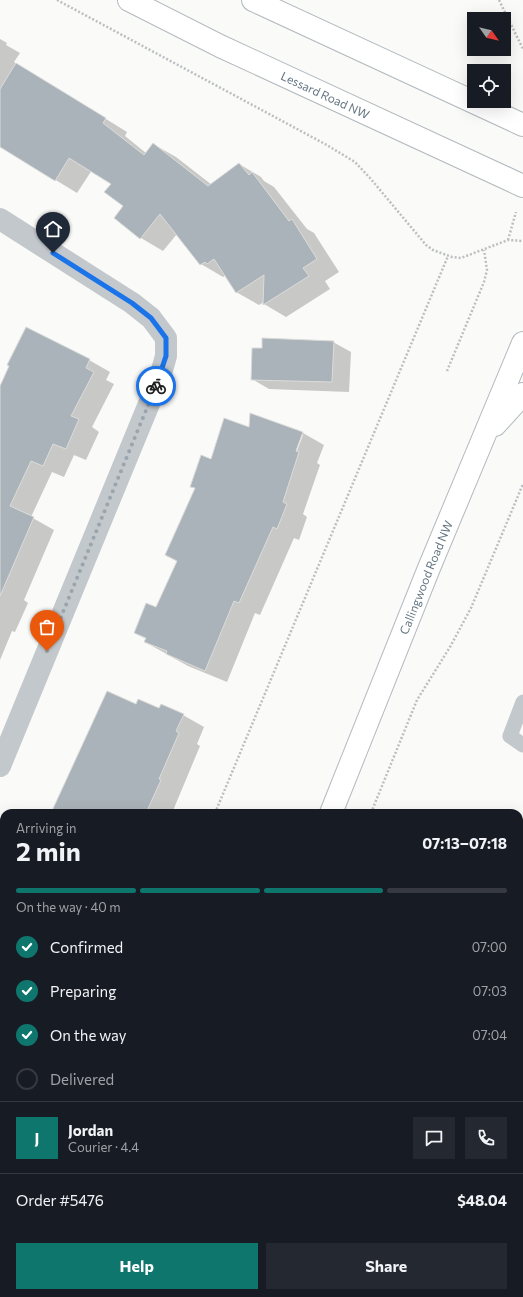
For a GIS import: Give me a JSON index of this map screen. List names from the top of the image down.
{
  "streets": {
    "main road": ["Lessard Road NW", "Callingwood Road NW"]
  },
  "north": "bottom right",
  "page": {
    "heading": ["2 min", "Arriving in", "07:13–07:18"],
    "panel": [
      "Jordan",
      "Courier · 4.4",
      "Order #5476",
      "$48.04"
    ],
    "bar": "On the way · 40 m",
    "list": [
      ["Confirmed", "07:00"],
      ["Preparing", "07:03"],
      ["On the way", "07:04"],
      "Delivered"
    ],
    "round": "J",
    "buttons": ["Help", "Share"]
  }
}
